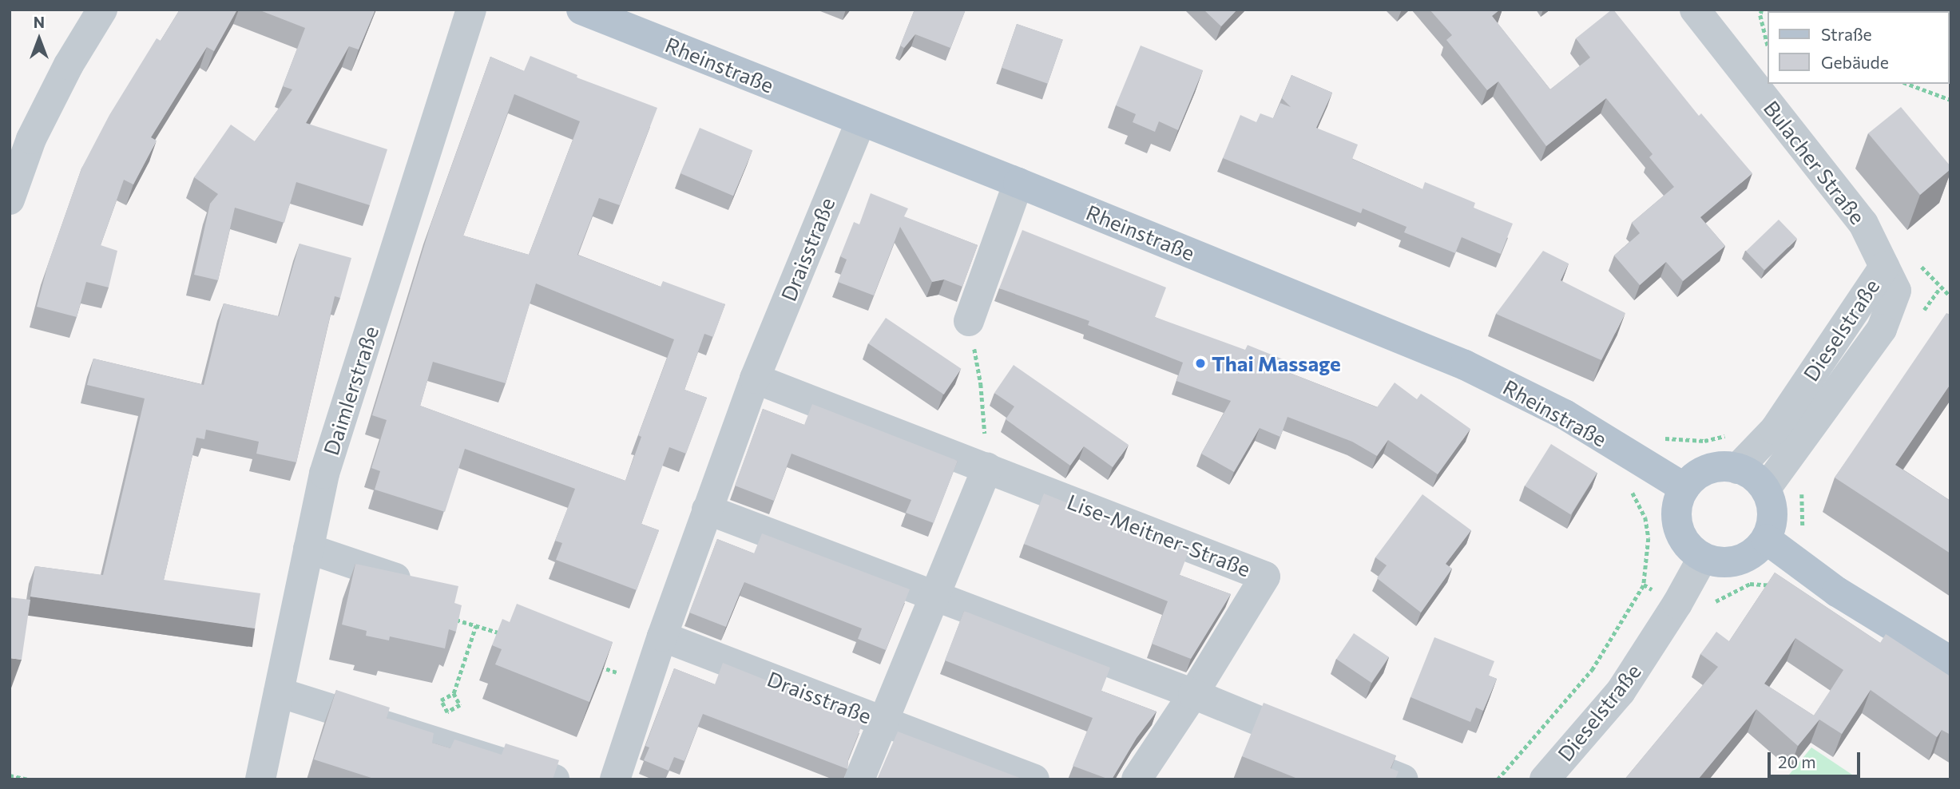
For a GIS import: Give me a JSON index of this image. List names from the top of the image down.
{
  "streets": {
    "main road": ["Rheinstraße"],
    "street": [
      "Bulacher Straße",
      "Draisstraße",
      "Dieselstraße",
      "Daimlerstraße",
      "Lise-Meitner-Straße"
    ]
  },
  "crossings": [
    ["Rheinstraße", "Draisstraße"],
    ["Rheinstraße", "Dieselstraße"],
    ["Bulacher Straße", "Dieselstraße"]
  ],
  "places": ["Thai Massage"],
  "legend": ["Straße", "Gebäude"],
  "scale_bar": "20 m",
  "north": "top"
}
